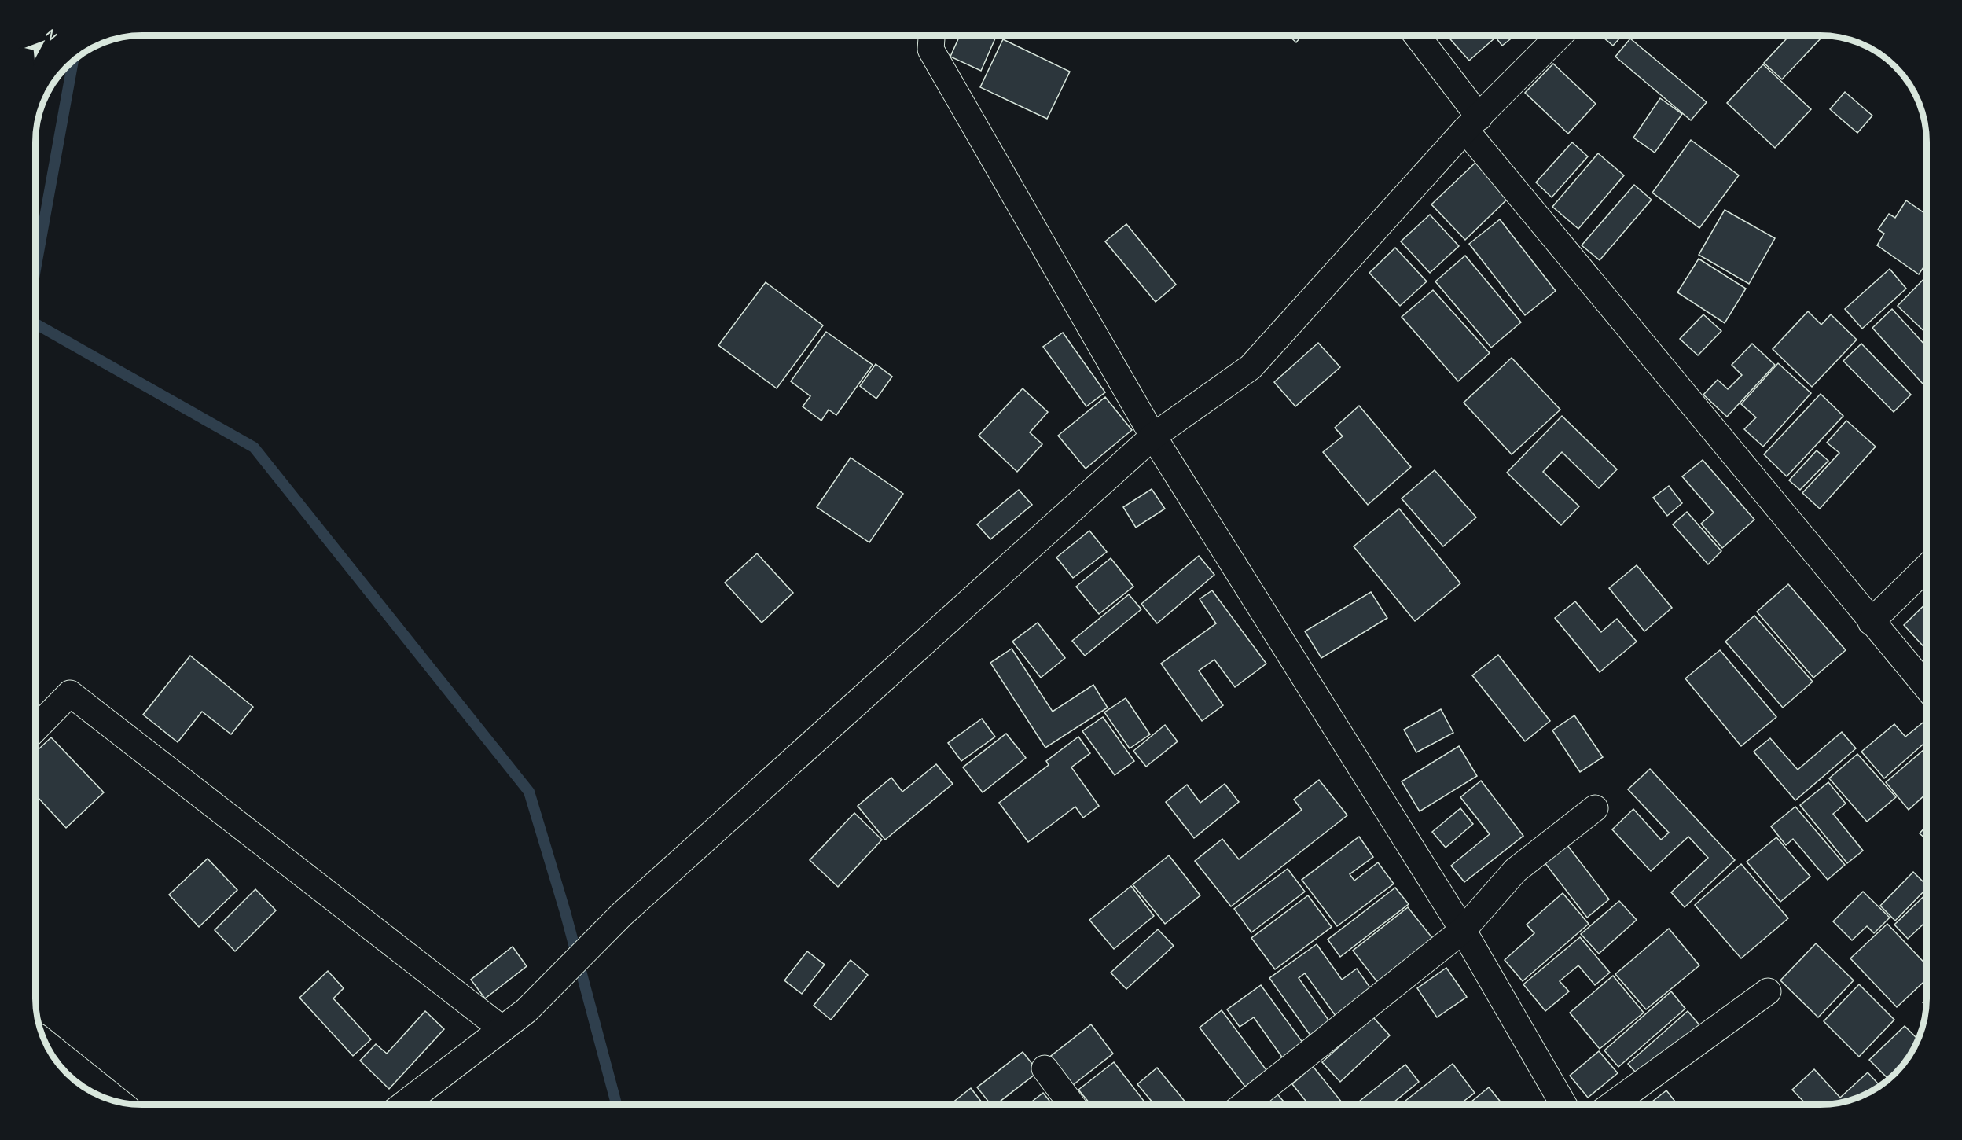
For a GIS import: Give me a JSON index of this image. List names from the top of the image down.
{
  "north": "top right"
}
